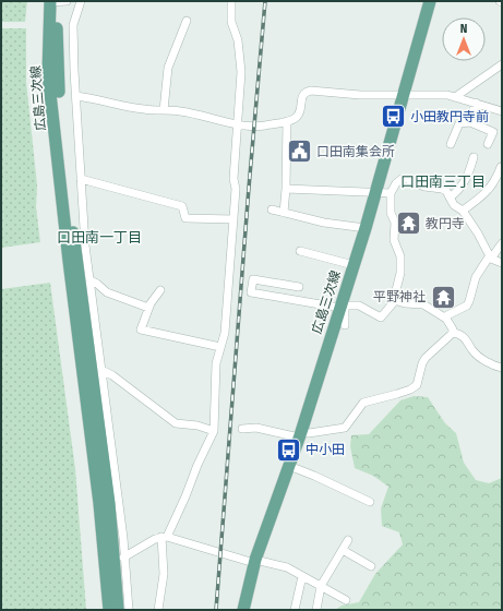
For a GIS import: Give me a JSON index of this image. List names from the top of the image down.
{
  "streets": {
    "main road": ["広島三次線"]
  },
  "districts": ["口田南三丁目", "口田南一丁目"],
  "places": {
    "bus stop": ["小田教円寺前", "中小田"],
    "public building": ["口田南集会所"],
    "temple": ["教円寺", "平野神社"]
  },
  "north": "top"
}
